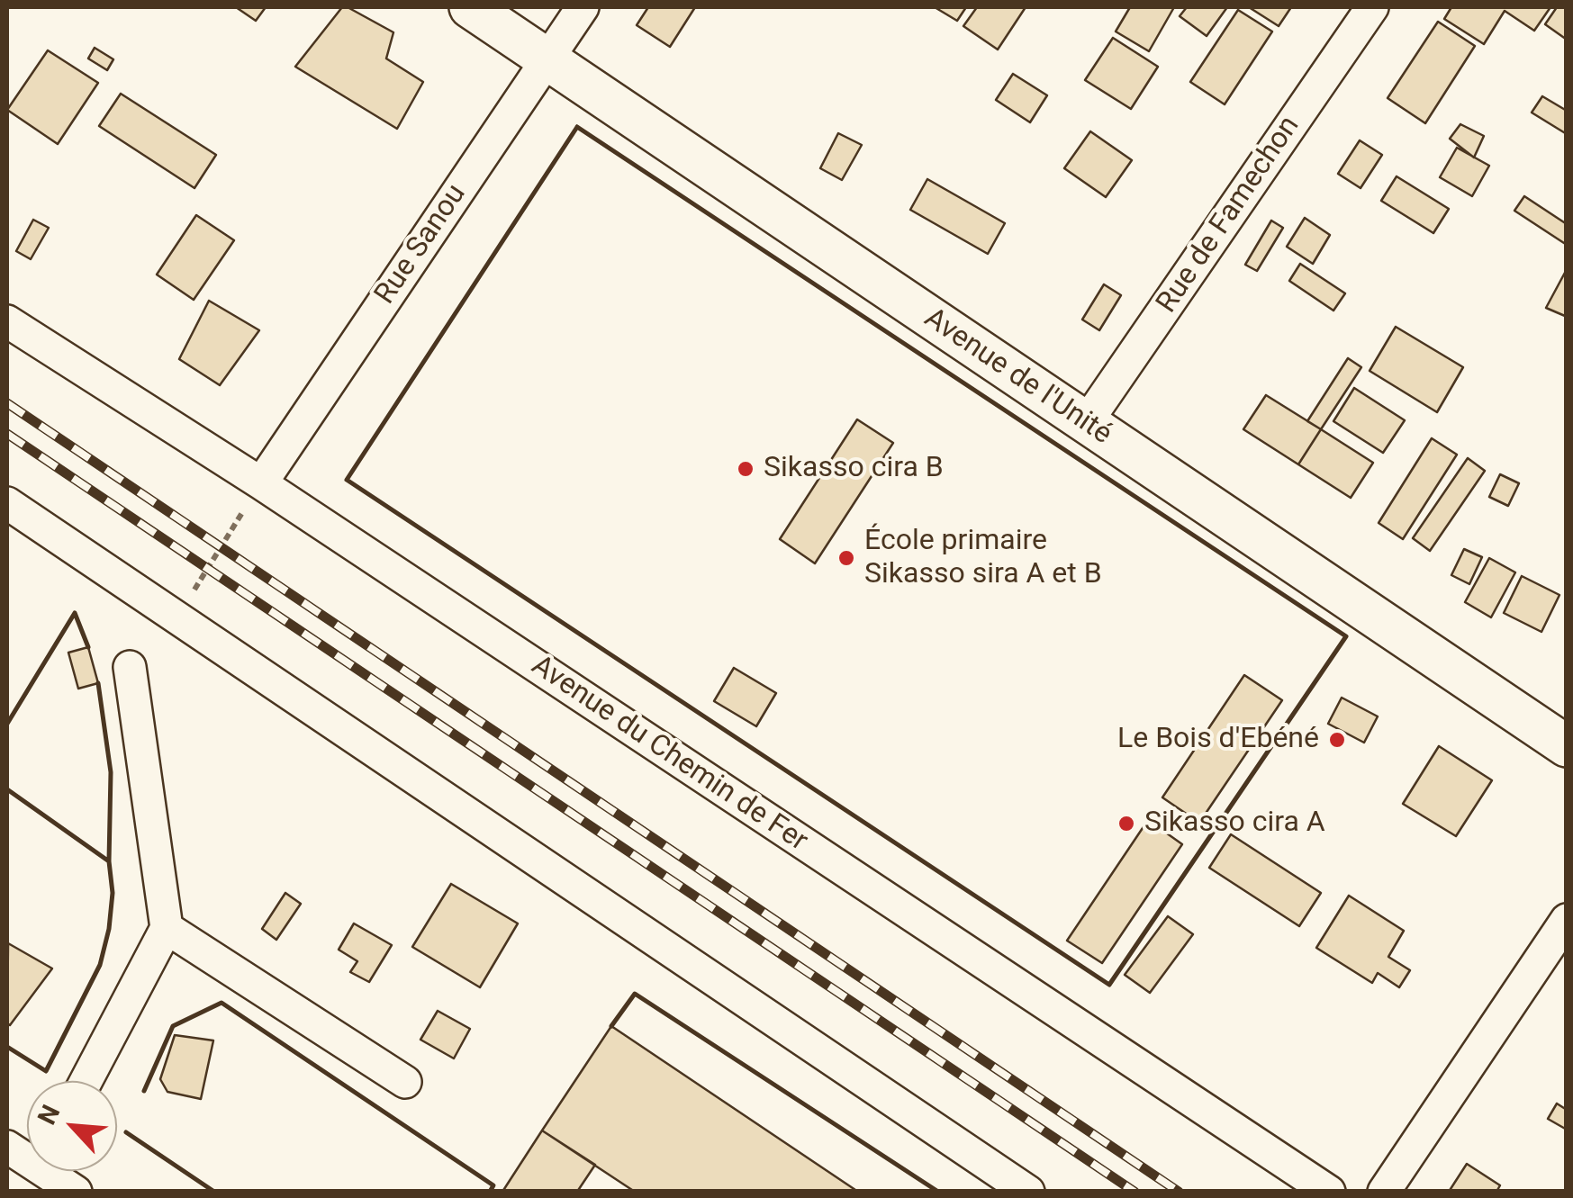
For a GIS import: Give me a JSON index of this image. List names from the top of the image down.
{
  "streets": {
    "street": [
      "Rue de Famechon",
      "Rue Sanou",
      "Avenue de l'Unité",
      "Avenue du Chemin de Fer"
    ]
  },
  "crossings": [
    ["Rue de Famechon", "Avenue de l'Unité"],
    ["Rue Sanou", "Avenue de l'Unité"],
    ["Rue Sanou", "Avenue du Chemin de Fer"]
  ],
  "places": [
    "Sikasso cira B",
    "École primaire Sikasso sira A et B",
    "Le Bois d'Ebéné",
    "Sikasso cira A"
  ],
  "north": "top left"
}
